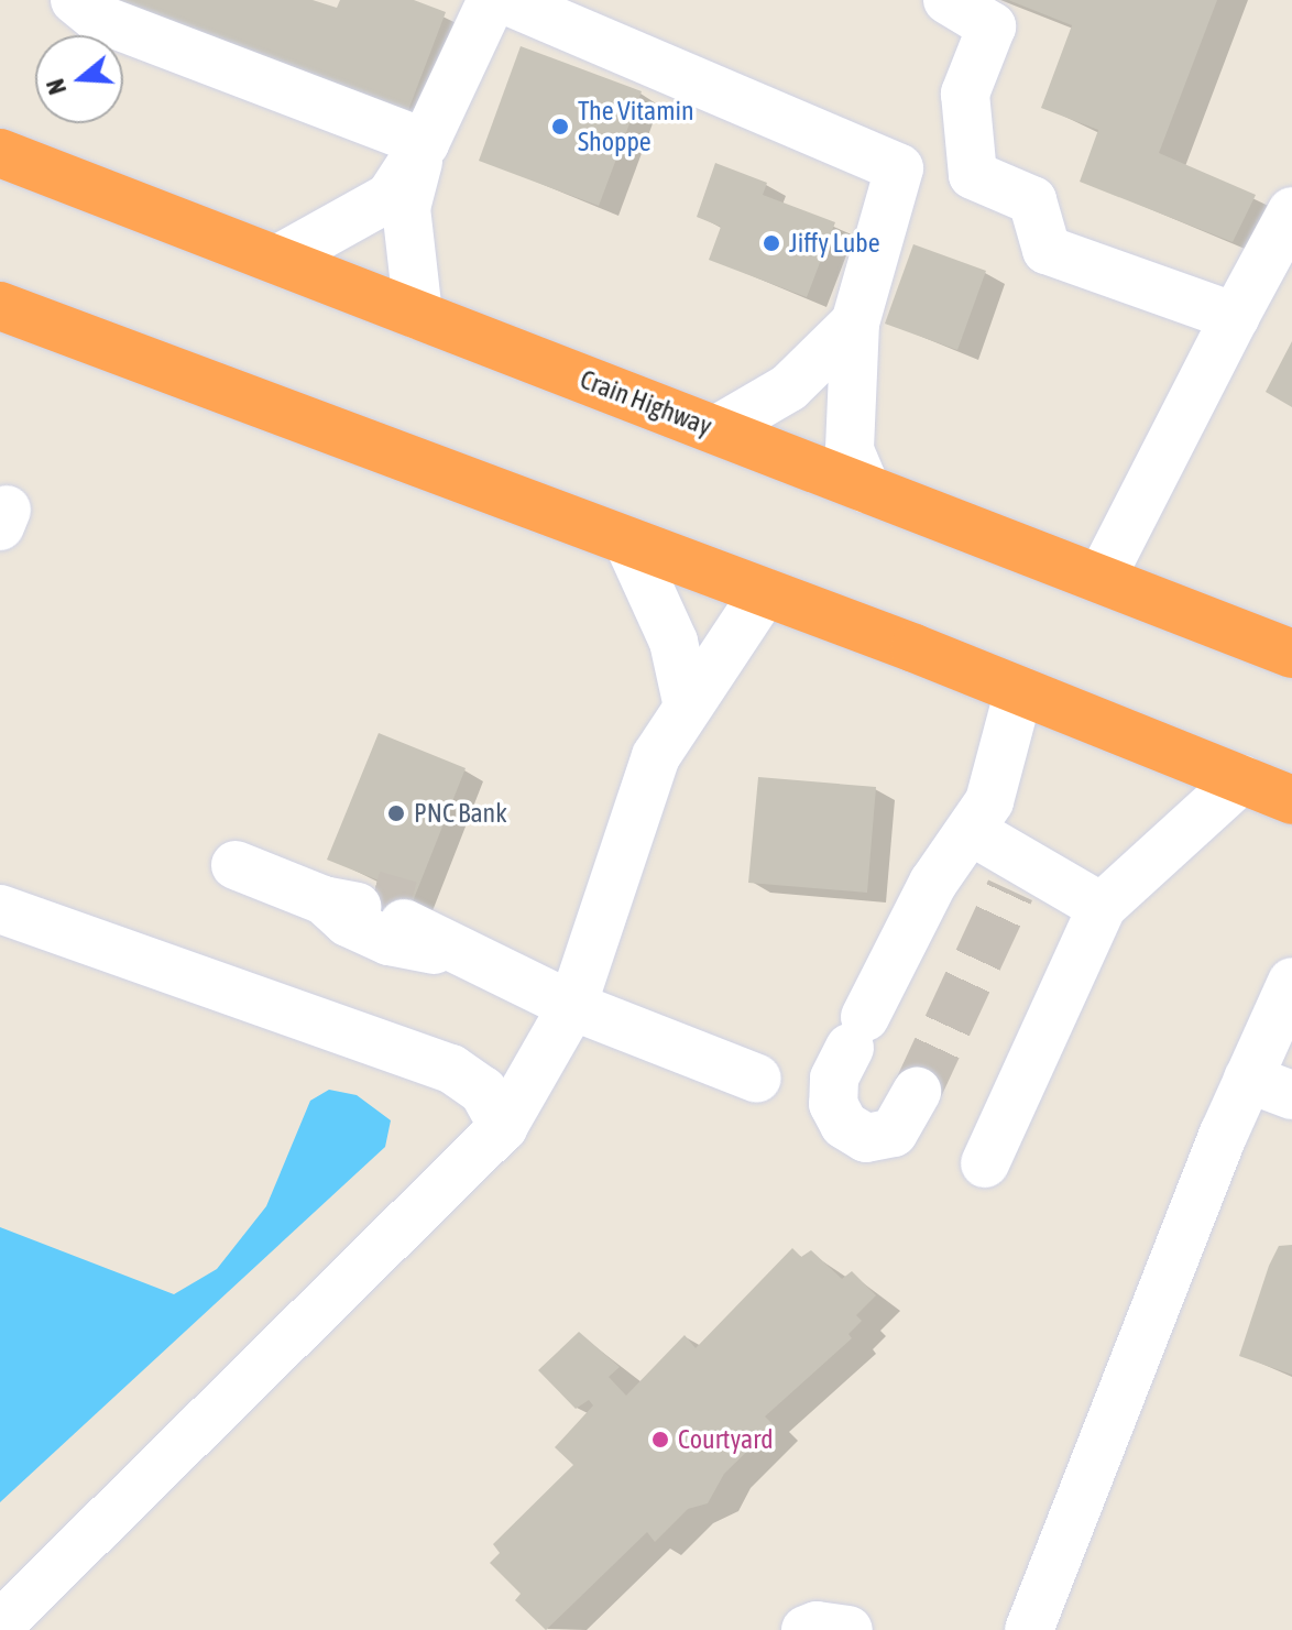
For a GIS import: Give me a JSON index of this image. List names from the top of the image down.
{
  "streets": {
    "highway": ["Crain Highway"]
  },
  "places": [
    "The Vitamin Shoppe",
    "Jiffy Lube",
    "PNC Bank",
    "Courtyard"
  ],
  "north": "left"
}
